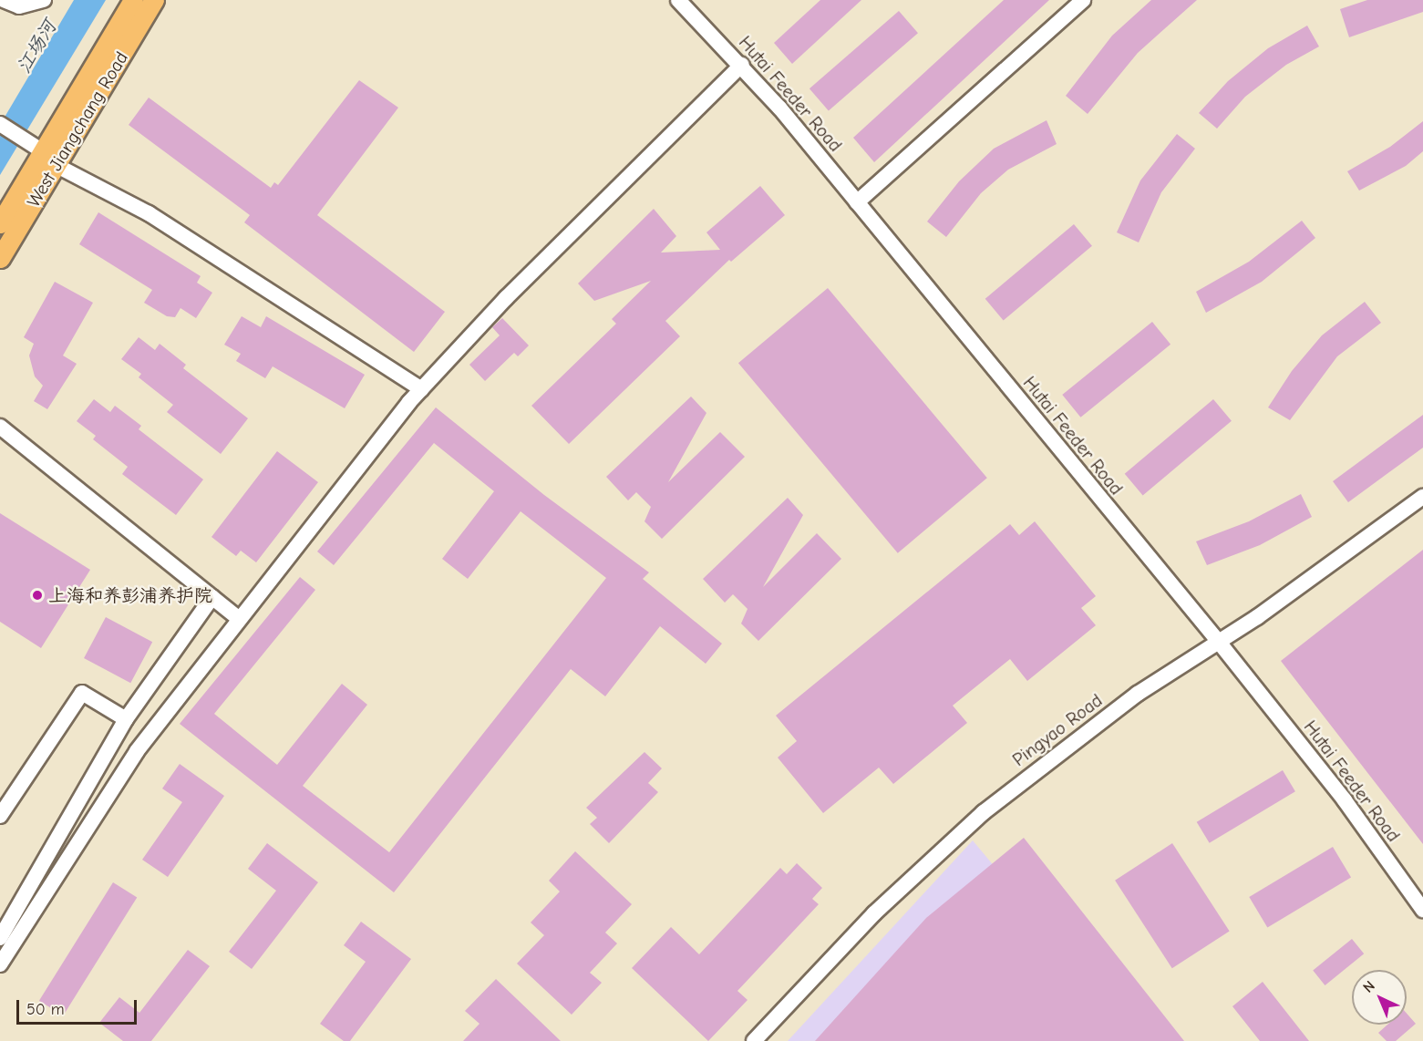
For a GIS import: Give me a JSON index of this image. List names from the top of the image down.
{
  "streets": {
    "main road": ["West Jiangchang Road"],
    "street": ["Hutai Feeder Road", "Pingyao Road"]
  },
  "crossings": [
    ["Hutai Feeder Road", "Pingyao Road"]
  ],
  "water": ["江场河"],
  "places": ["上海和养彭浦养护院"],
  "scale_bar": "50 m",
  "north": "top left"
}
